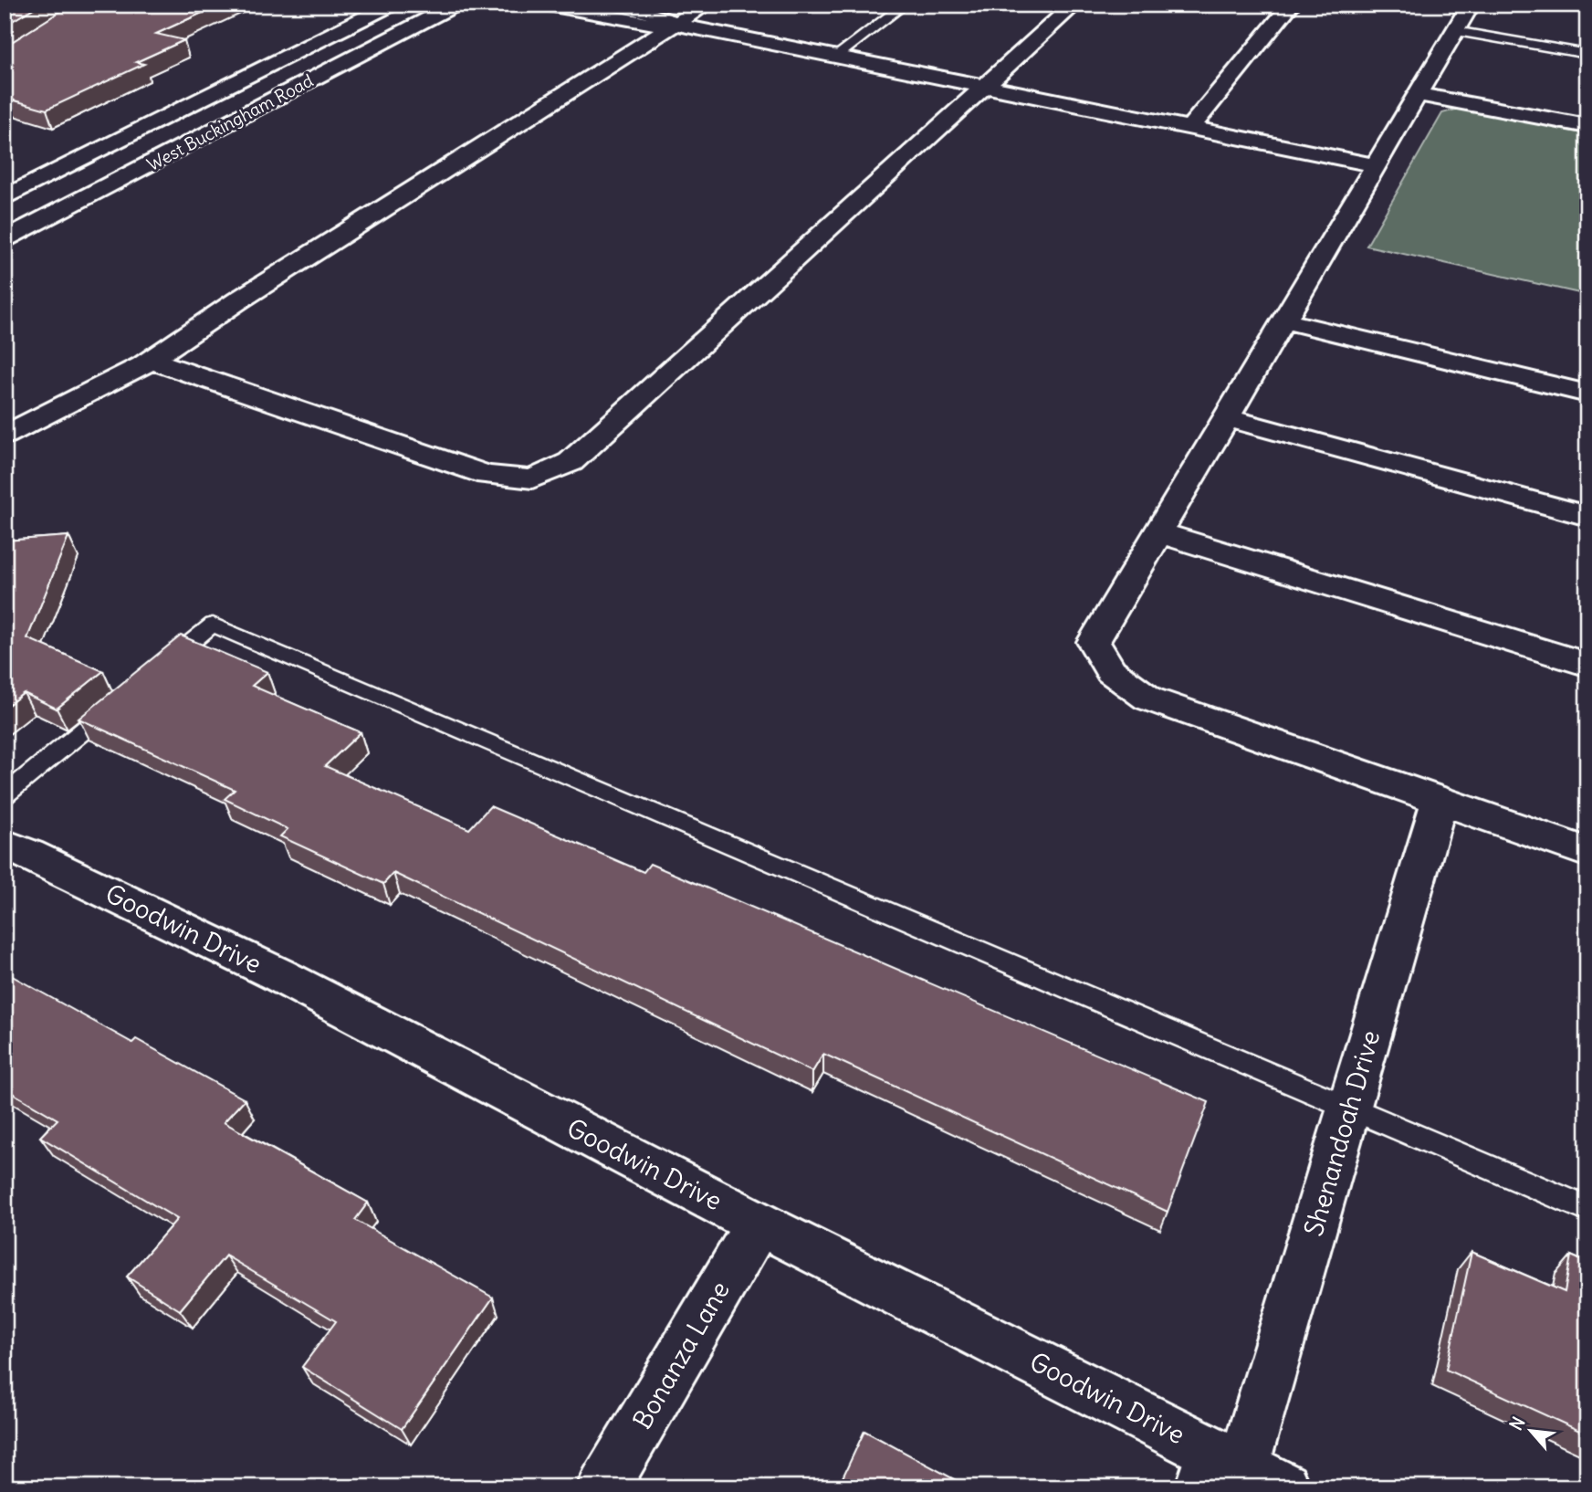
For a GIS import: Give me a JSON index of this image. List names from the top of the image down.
{
  "streets": {
    "street": [
      "West Buckingham Road",
      "Goodwin Drive",
      "Shenandoah Drive",
      "Bonanza Lane"
    ]
  },
  "crossings": [
    ["Goodwin Drive", "Shenandoah Drive"],
    ["Goodwin Drive", "Bonanza Lane"]
  ],
  "north": "top left"
}
